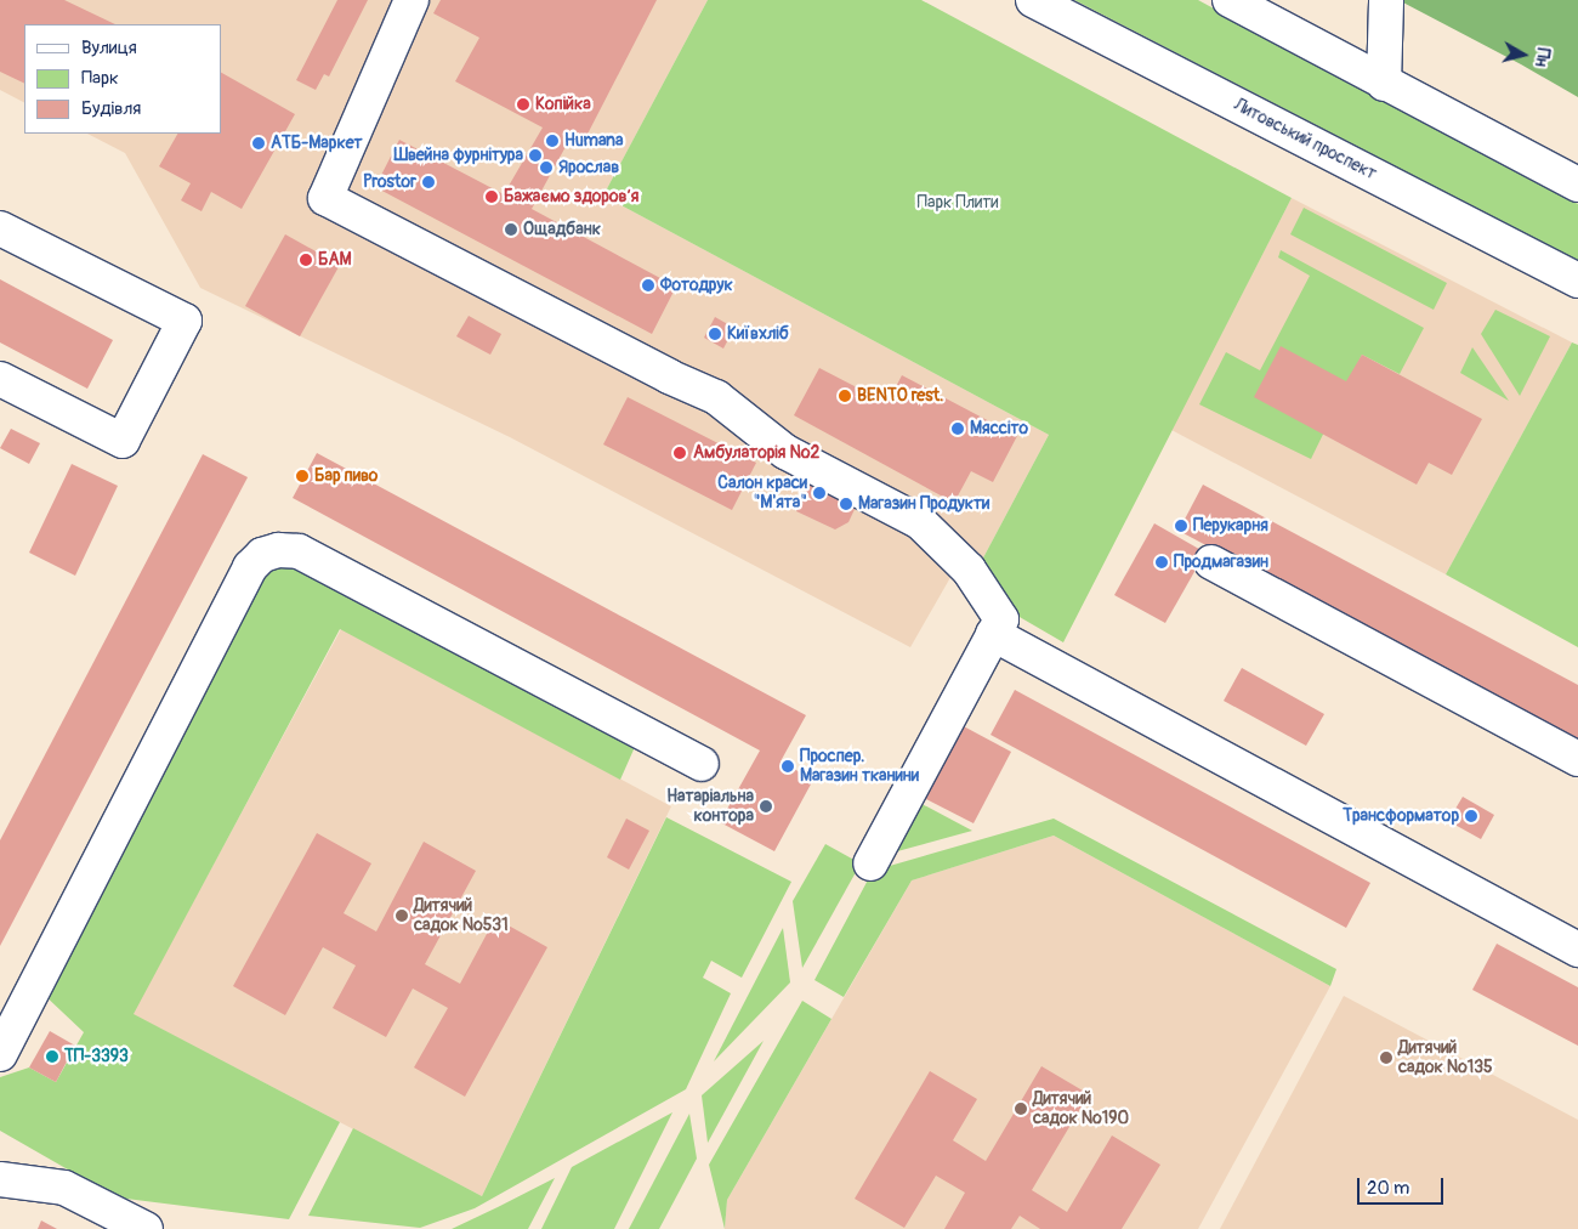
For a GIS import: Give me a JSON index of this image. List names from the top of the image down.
{
  "streets": {
    "street": ["Литовський проспект"]
  },
  "parks": ["Парк Плити"],
  "places": [
    "Копійка",
    "Humana",
    "АТБ-Маркет",
    "Швейна фурнітура",
    "Ярослав",
    "Prostor",
    "Бажаємо здоровʼя",
    "Ощадбанк",
    "БАМ",
    "Фотодрук",
    "Київхліб",
    "BENTO rest.",
    "Мяссіто",
    "Амбулаторія №2",
    "Бар пиво",
    "Салон краси \"М'ята\"",
    "Магазин Продукти",
    "Перукарня",
    "Продмагазин",
    "Проспер. Магазин тканини",
    "Натаріальна контора",
    "Трансформатор",
    "Дитячий садок №531",
    "ТП-3393",
    "Дитячий садок №135",
    "Дитячий садок №190"
  ],
  "legend": ["Вулиця", "Парк", "Будівля"],
  "scale_bar": "20 m",
  "north": "right"
}
